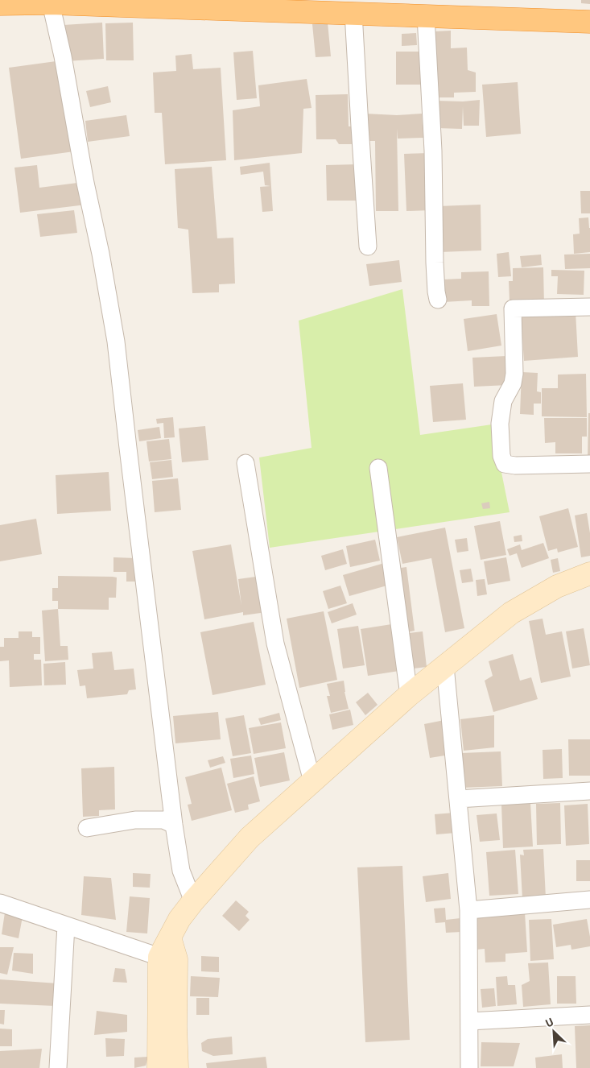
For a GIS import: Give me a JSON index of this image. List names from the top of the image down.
{
  "north": "top left"
}
